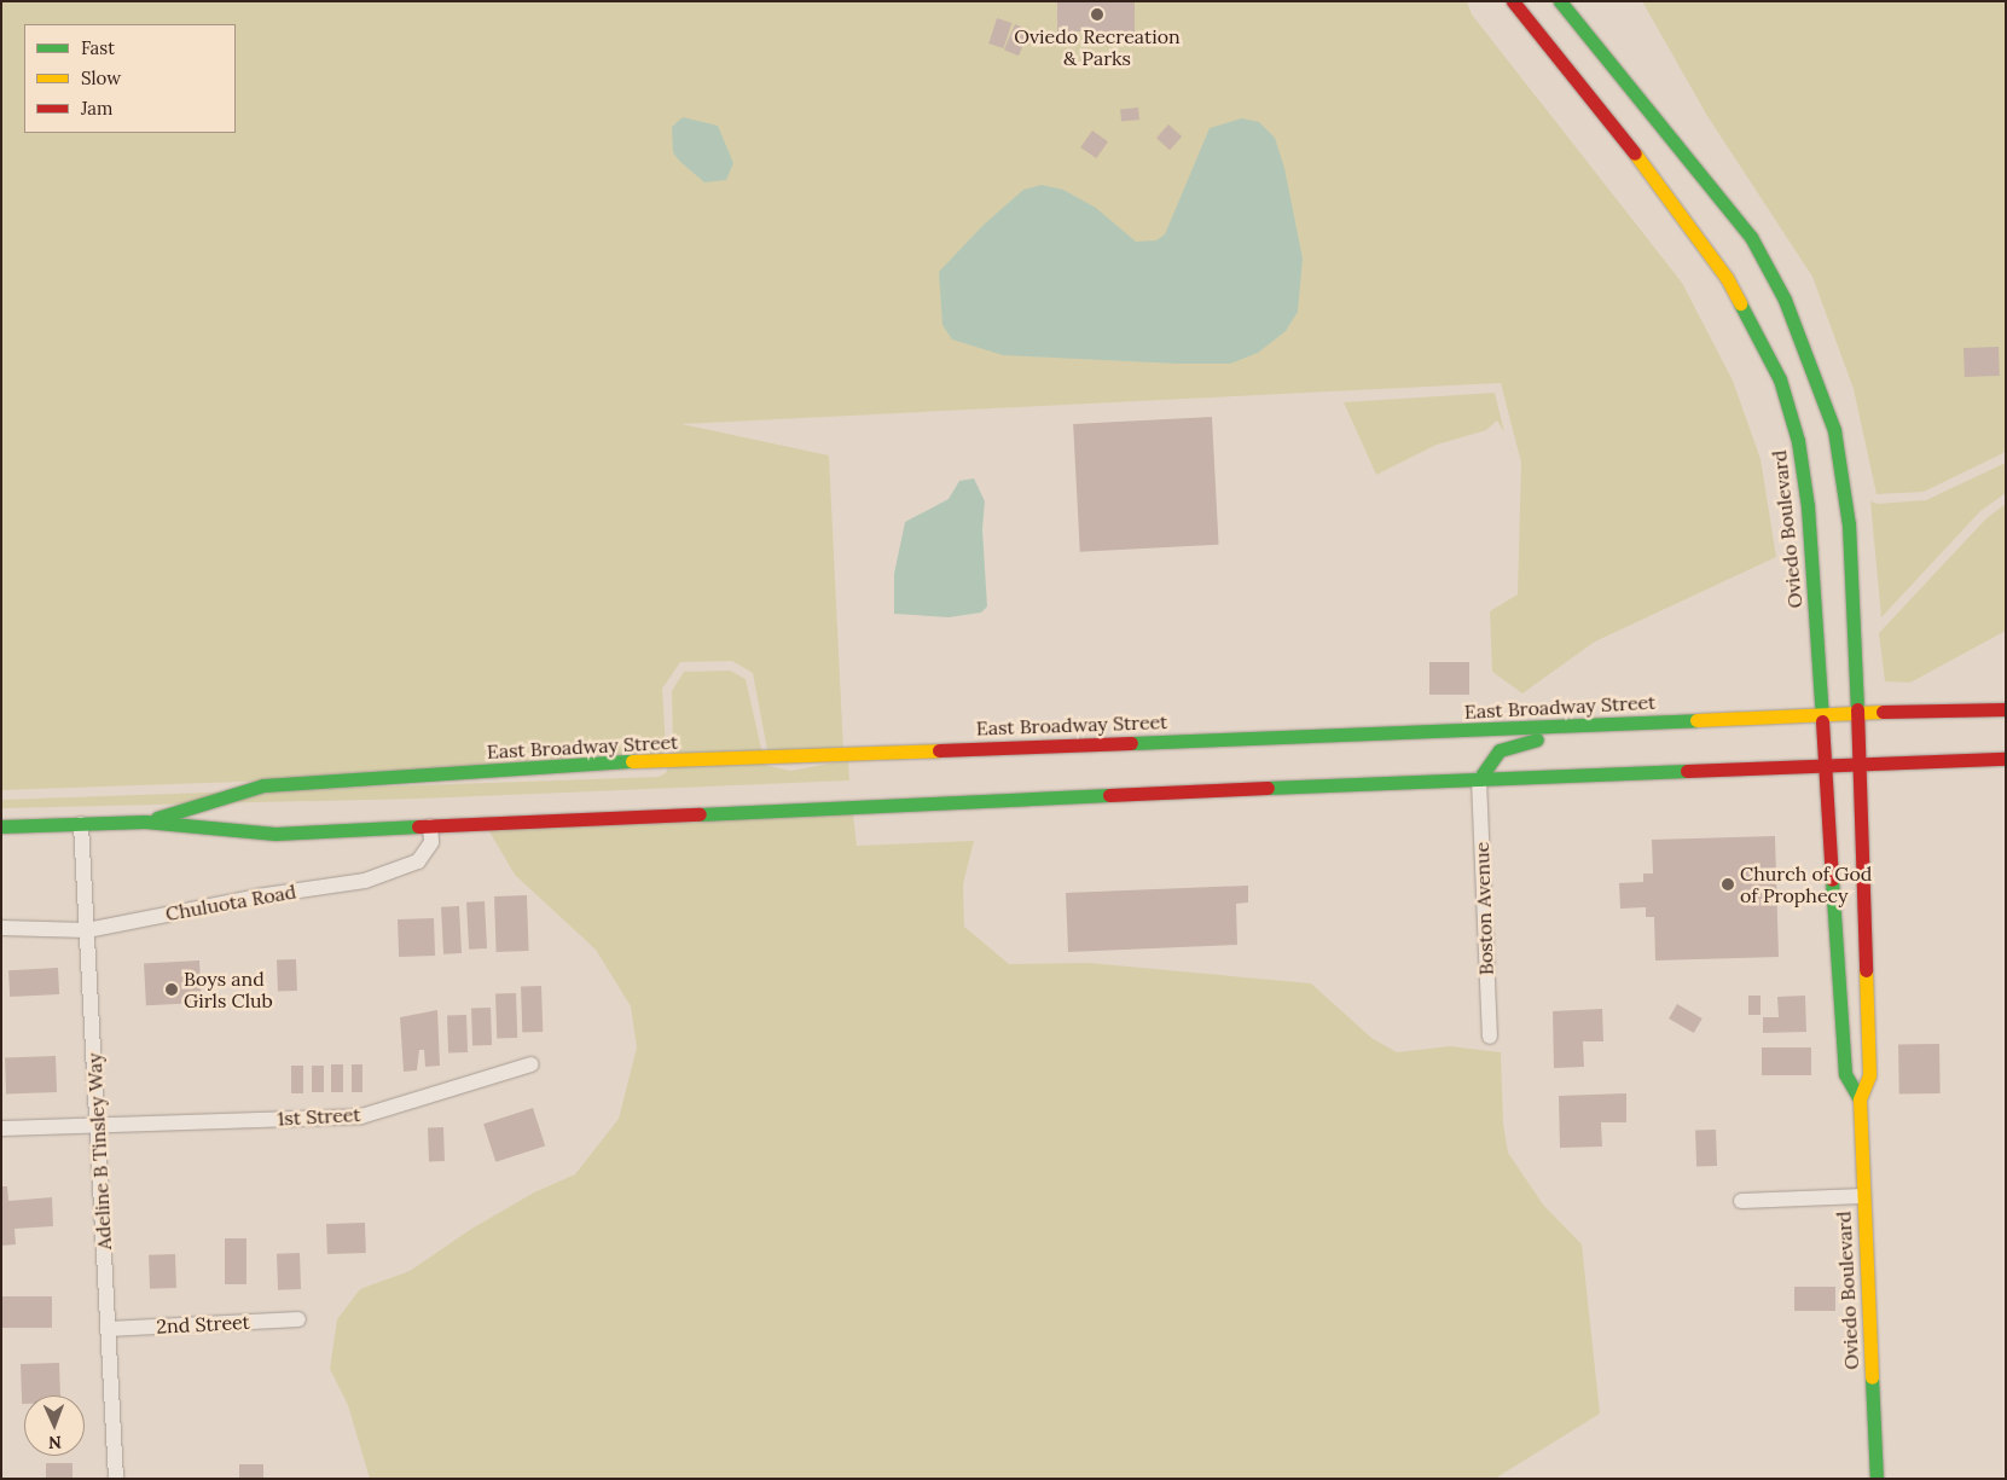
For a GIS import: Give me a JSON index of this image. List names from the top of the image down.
{
  "streets": {
    "main road": ["Oviedo Boulevard", "East Broadway Street"],
    "street": [
      "Chuluota Road",
      "Boston Avenue",
      "1st Street",
      "Adeline B Tinsley Way",
      "2nd Street"
    ]
  },
  "crossings": [
    ["Oviedo Boulevard", "East Broadway Street"],
    ["East Broadway Street", "Chuluota Road"],
    ["East Broadway Street", "Boston Avenue"],
    ["East Broadway Street", "Adeline B Tinsley Way"],
    ["Chuluota Road", "Adeline B Tinsley Way"],
    ["1st Street", "Adeline B Tinsley Way"],
    ["Adeline B Tinsley Way", "2nd Street"]
  ],
  "places": ["Oviedo Recreation & Parks", "Church of God of Prophecy", "Boys and Girls Club"],
  "legend": ["Fast", "Slow", "Jam"],
  "north": "bottom"
}
